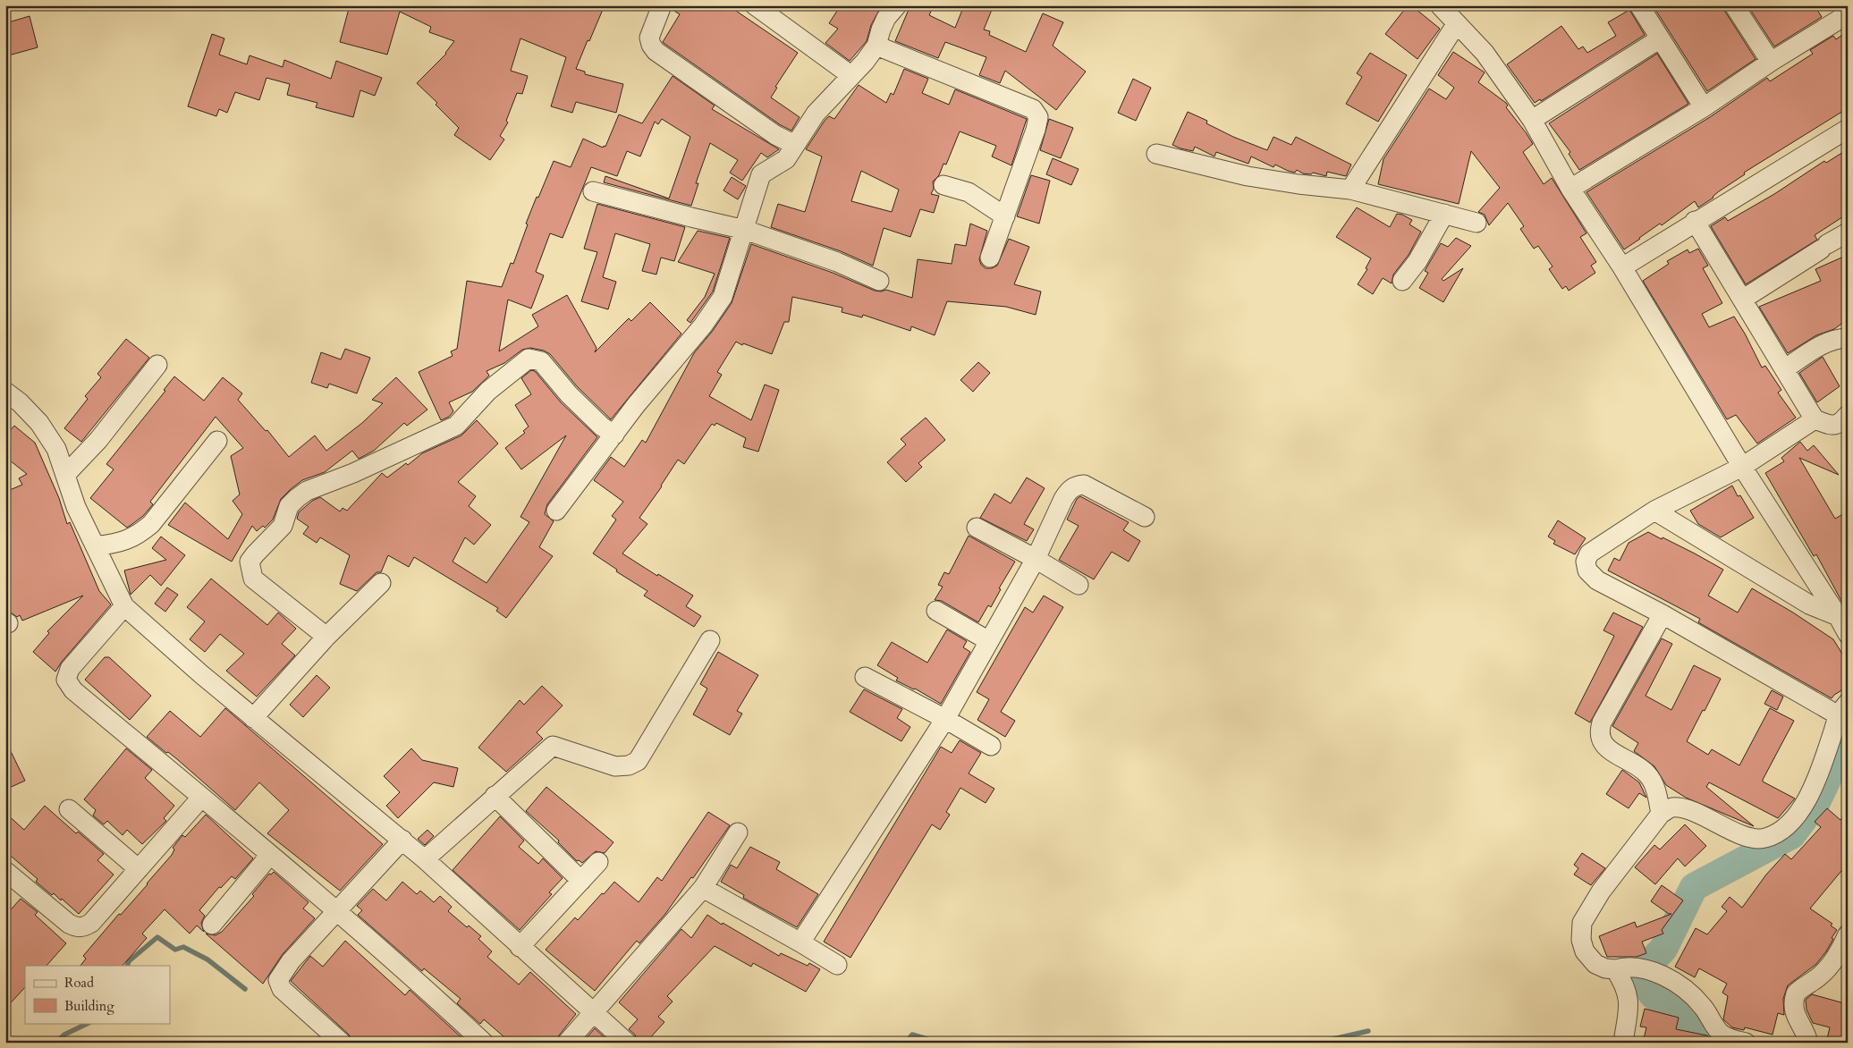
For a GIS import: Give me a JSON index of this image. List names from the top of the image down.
{
  "legend": ["Road", "Building"]
}
